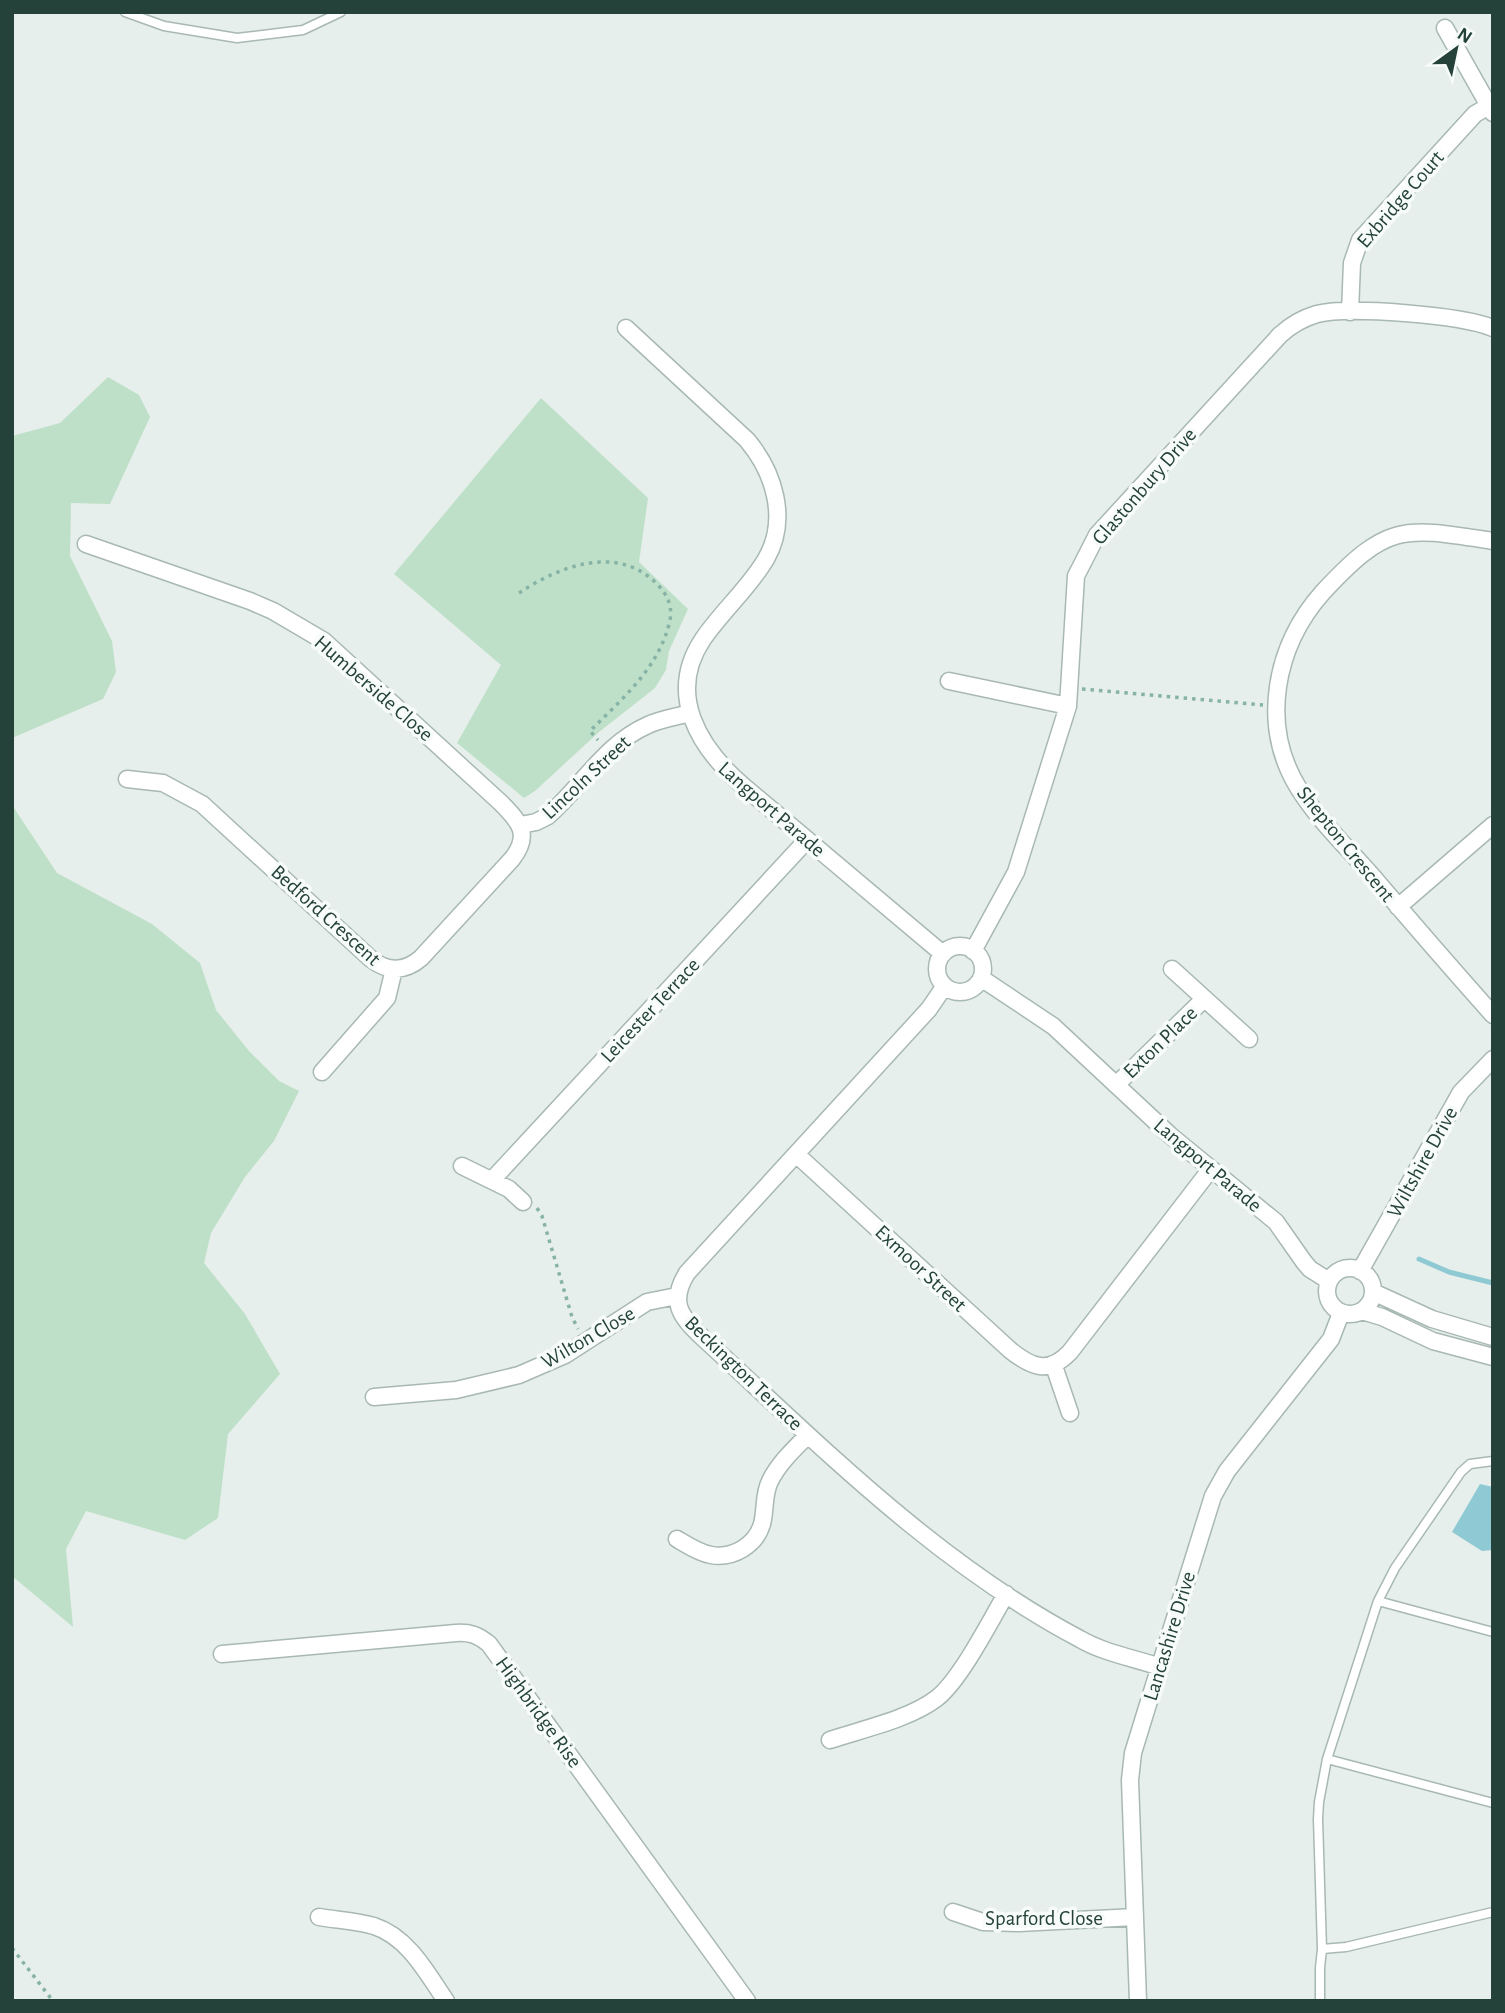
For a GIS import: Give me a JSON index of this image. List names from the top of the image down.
{
  "streets": {
    "street": [
      "Exbridge Court",
      "Glastonbury Drive",
      "Humberside Close",
      "Lincoln Street",
      "Langport Parade",
      "Shepton Crescent",
      "Bedford Crescent",
      "Leicester Terrace",
      "Exton Place",
      "Wiltshire Drive",
      "Exmoor Street",
      "Wilton Close",
      "Beckington Terrace",
      "Lancashire Drive",
      "Highbridge Rise",
      "Sparford Close"
    ]
  },
  "crossings": [
    ["Exbridge Court", "Glastonbury Drive"],
    ["Glastonbury Drive", "Langport Parade"],
    ["Glastonbury Drive", "Beckington Terrace"],
    ["Humberside Close", "Lincoln Street"],
    ["Humberside Close", "Bedford Crescent"],
    ["Lincoln Street", "Langport Parade"],
    ["Lincoln Street", "Bedford Crescent"],
    ["Langport Parade", "Leicester Terrace"],
    ["Langport Parade", "Exton Place"],
    ["Langport Parade", "Wiltshire Drive"],
    ["Langport Parade", "Beckington Terrace"],
    ["Langport Parade", "Lancashire Drive"],
    ["Wiltshire Drive", "Lancashire Drive"],
    ["Exmoor Street", "Beckington Terrace"],
    ["Wilton Close", "Beckington Terrace"],
    ["Beckington Terrace", "Lancashire Drive"],
    ["Lancashire Drive", "Sparford Close"]
  ],
  "north": "top right"
}
